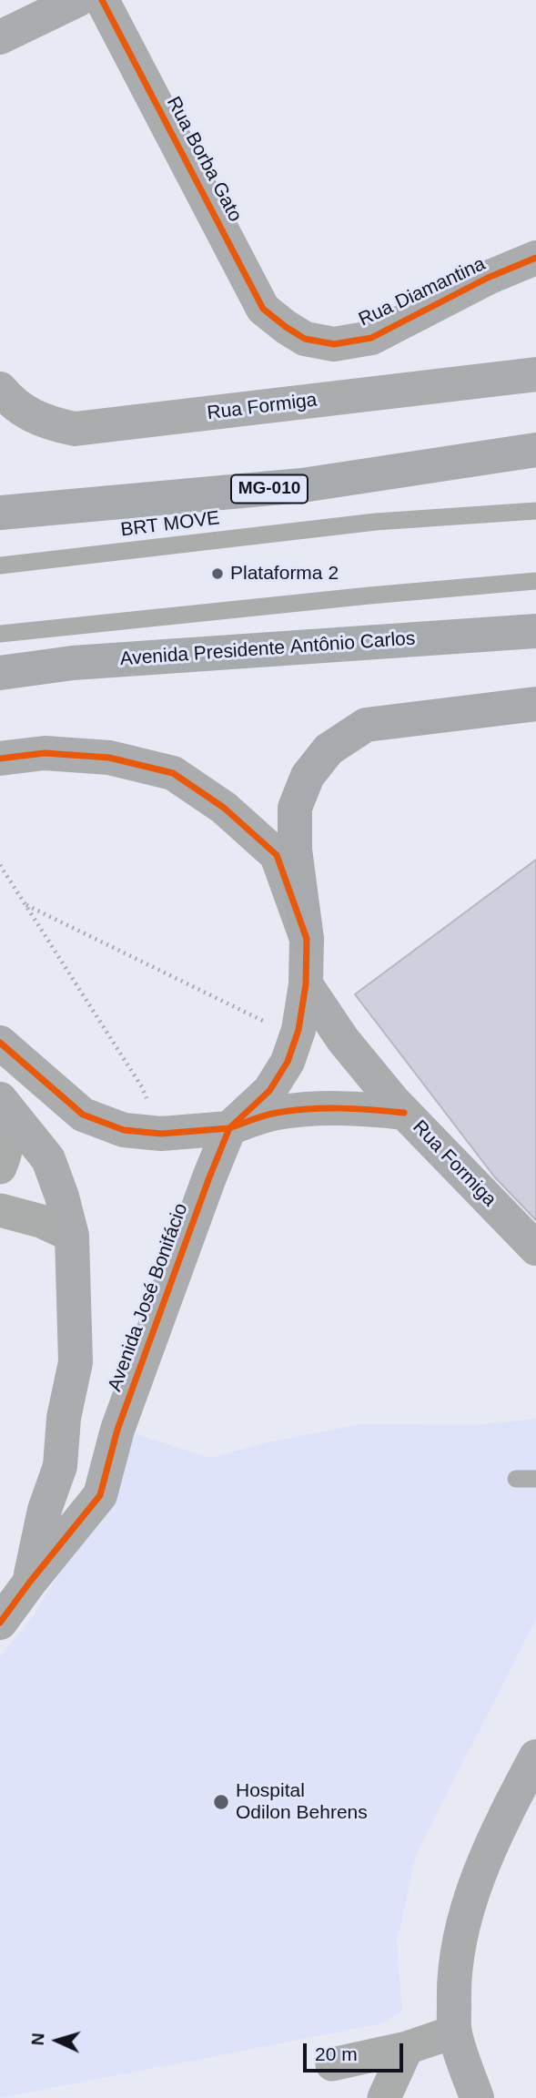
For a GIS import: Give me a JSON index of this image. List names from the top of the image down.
{
  "streets": {
    "highway": ["MG-010", "Avenida Presidente Antônio Carlos"],
    "street": [
      "Rua Borba Gato",
      "Rua Diamantina",
      "Rua Formiga",
      "Avenida José Bonifácio"
    ],
    "lane": ["BRT MOVE"]
  },
  "crossings": [
    ["Rua Borba Gato", "Rua Diamantina"]
  ],
  "places": ["Plataforma 2", "Hospital Odilon Behrens"],
  "scale_bar": "20 m",
  "north": "left"
}
